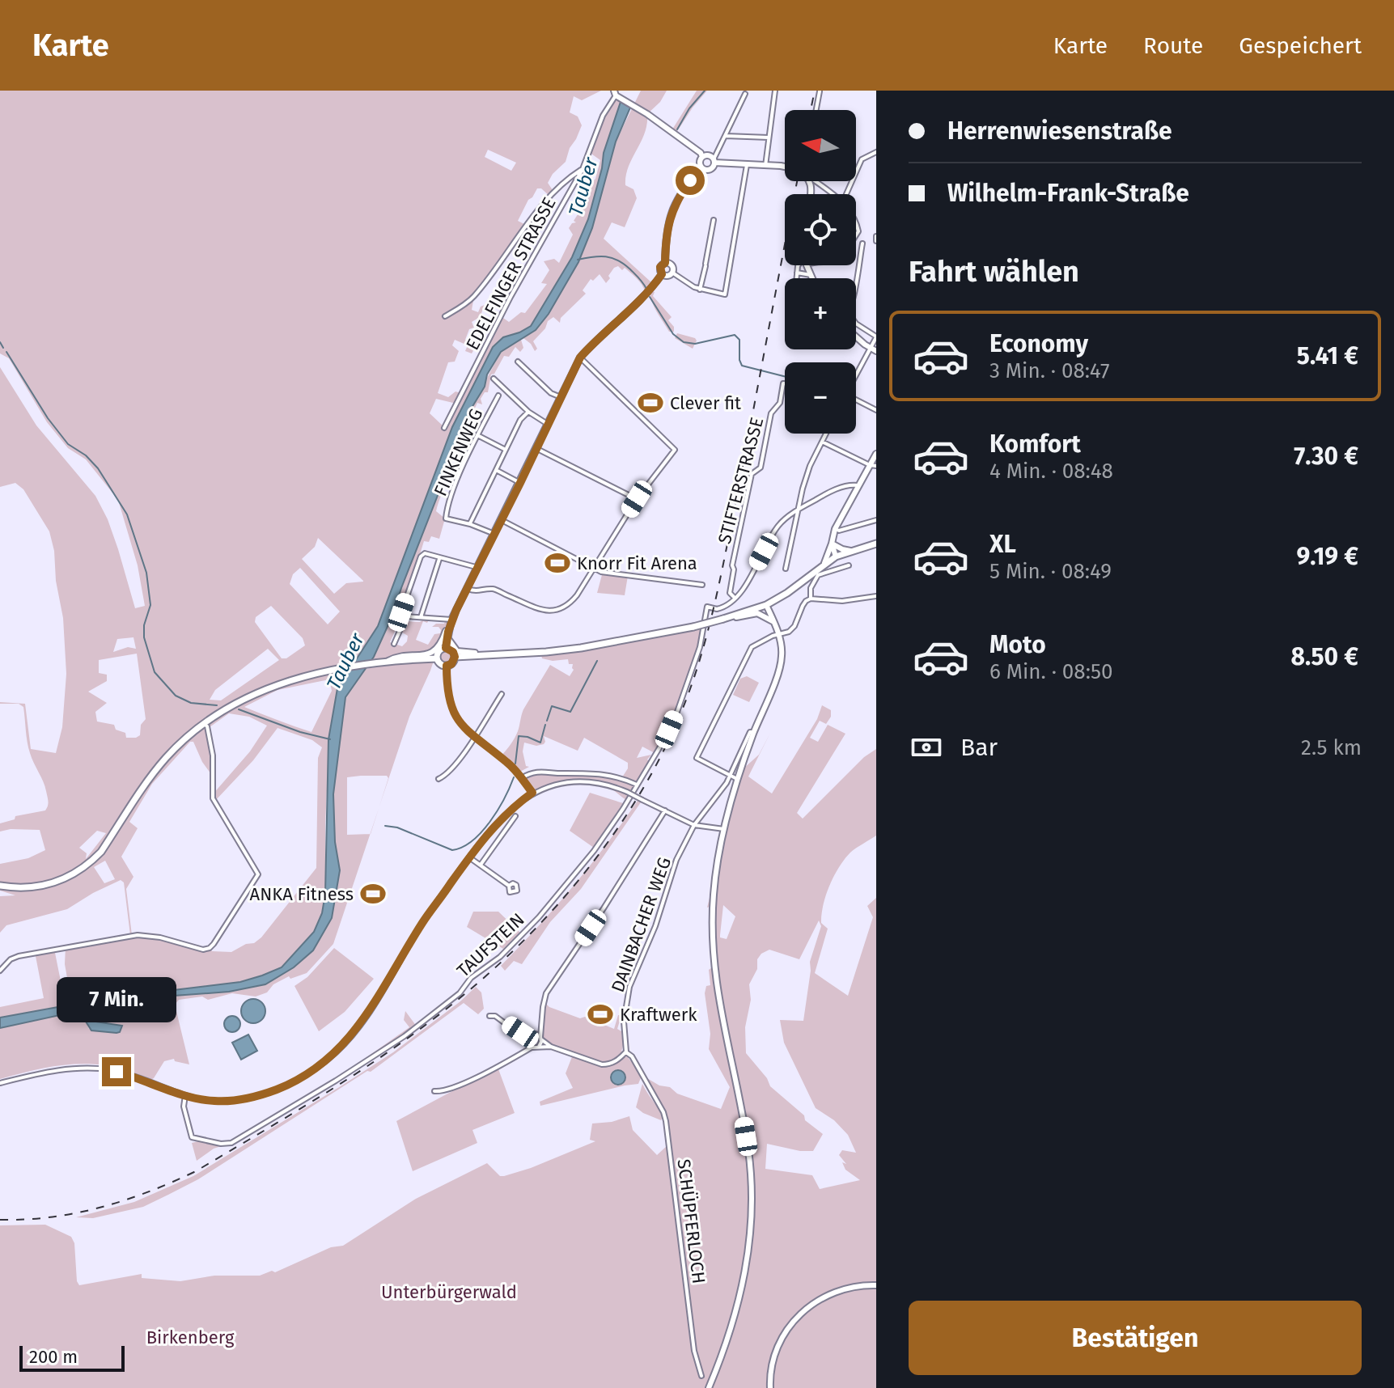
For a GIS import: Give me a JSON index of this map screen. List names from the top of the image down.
{
  "streets": {
    "street": [
      "EDELFINGER STRASSE",
      "FINKENWEG",
      "STIFTERSTRASSE",
      "DAINBACHER WEG",
      "TAUFSTEIN",
      "SCHÜPFERLOCH"
    ]
  },
  "crossings": [
    ["STIFTERSTRASSE", "TAUFSTEIN"],
    ["DAINBACHER WEG", "SCHÜPFERLOCH"]
  ],
  "water": ["Tauber"],
  "parks": ["Unterbürgerwald", "Birkenberg"],
  "places": {
    "sports": [
      "Clever fit",
      "Knorr Fit Arena",
      "ANKA Fitness",
      "Kraftwerk"
    ]
  },
  "scale_bar": "200 m",
  "north": "left",
  "page": {
    "header": "Karte",
    "nav": ["Karte", "Route", "Gespeichert"],
    "banner": ["Herrenwiesenstraße", "Wilhelm-Frank-Straße"],
    "map_buttons": ["+", "−"],
    "heading": "Fahrt wählen",
    "list": [
      {
        "name": "Economy",
        "note": "3 Min. · 08:47",
        "value": "5.41 €"
      },
      {
        "name": "Komfort",
        "note": "4 Min. · 08:48",
        "value": "7.30 €"
      },
      {
        "name": "XL",
        "note": "5 Min. · 08:49",
        "value": "9.19 €"
      },
      {
        "name": "Moto",
        "note": "6 Min. · 08:50",
        "value": "8.50 €"
      }
    ],
    "pay": ["Bar", "2.5 km"],
    "bubble": "7 Min.",
    "buttons": "Bestätigen",
    "scale": "200 m"
  }
}
